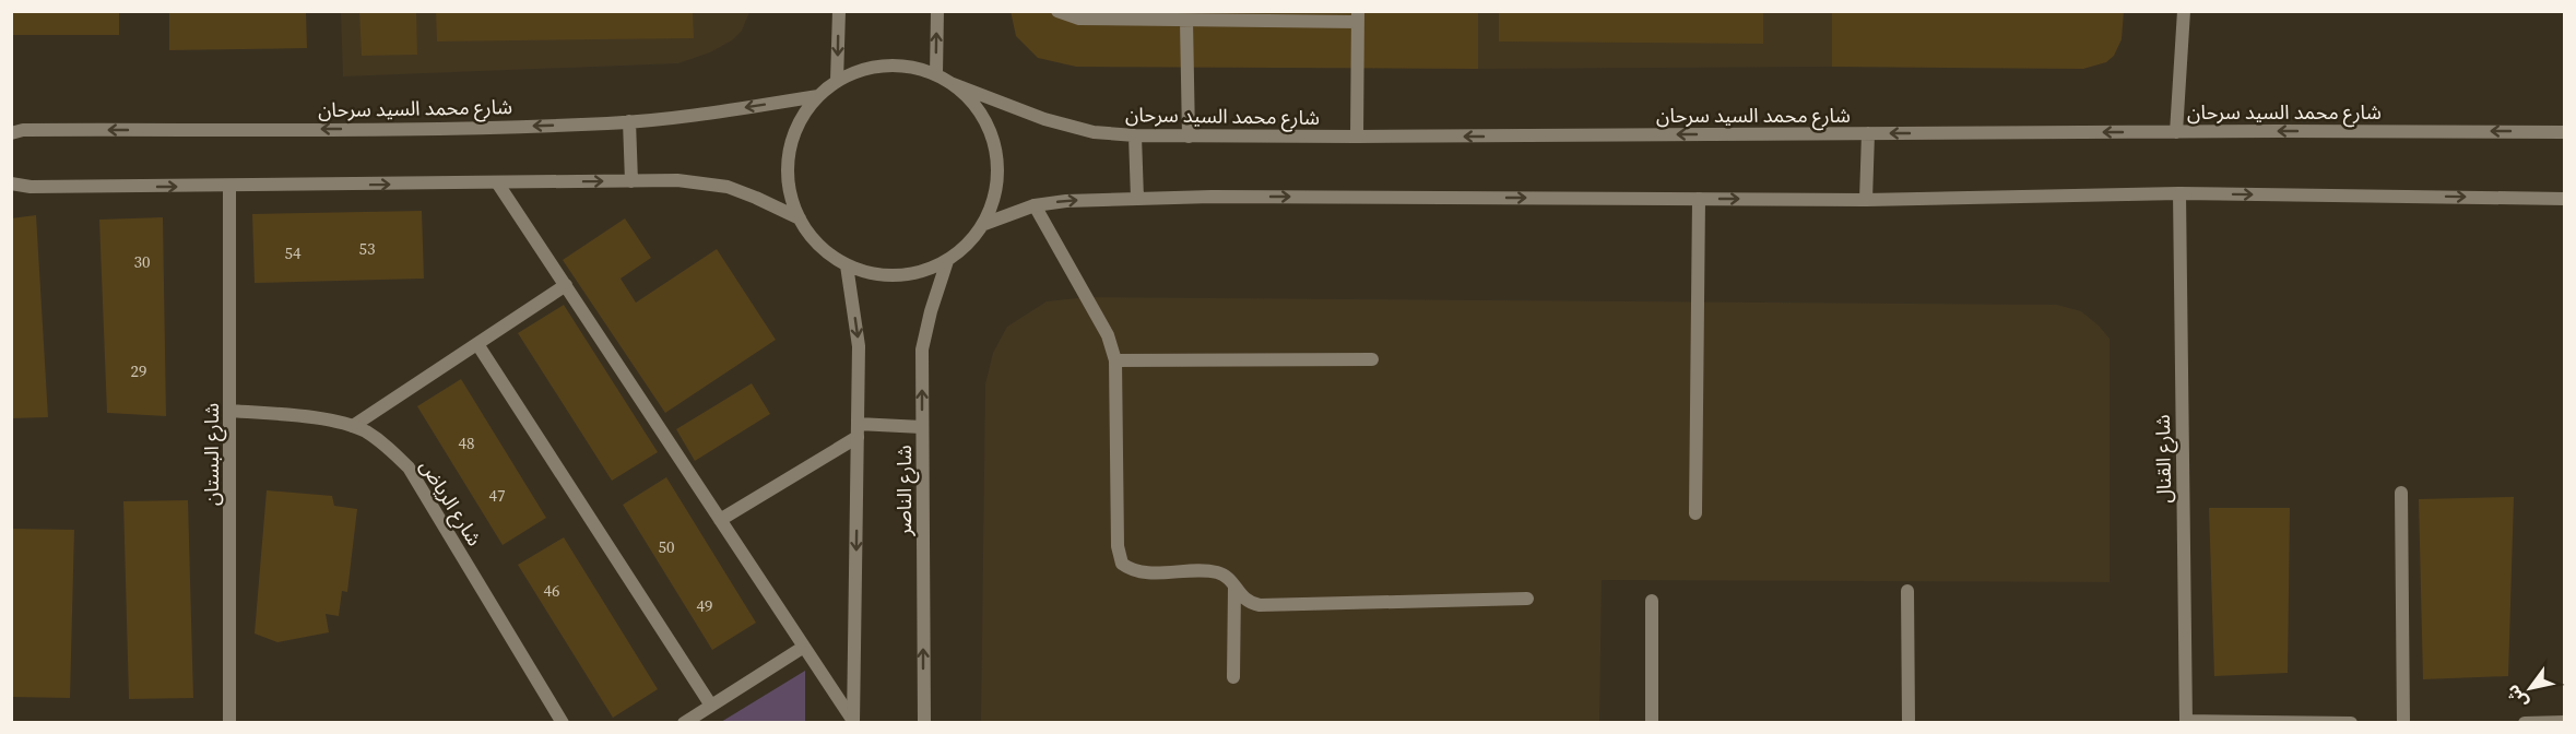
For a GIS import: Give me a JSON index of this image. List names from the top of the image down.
{
  "streets": {
    "street": [
      "شارع محمد السيد سرحان",
      "شارع البستان",
      "شارع القنال",
      "شارع الناصر",
      "شارع الرياض"
    ]
  },
  "crossings": [
    ["شارع محمد السيد سرحان", "شارع الناصر"],
    ["شارع البستان", "شارع الرياض"]
  ],
  "house_numbers": [
    "53",
    "54",
    "30",
    "29",
    "48",
    "47",
    "50",
    "46",
    "49"
  ],
  "north": "bottom left"
}
